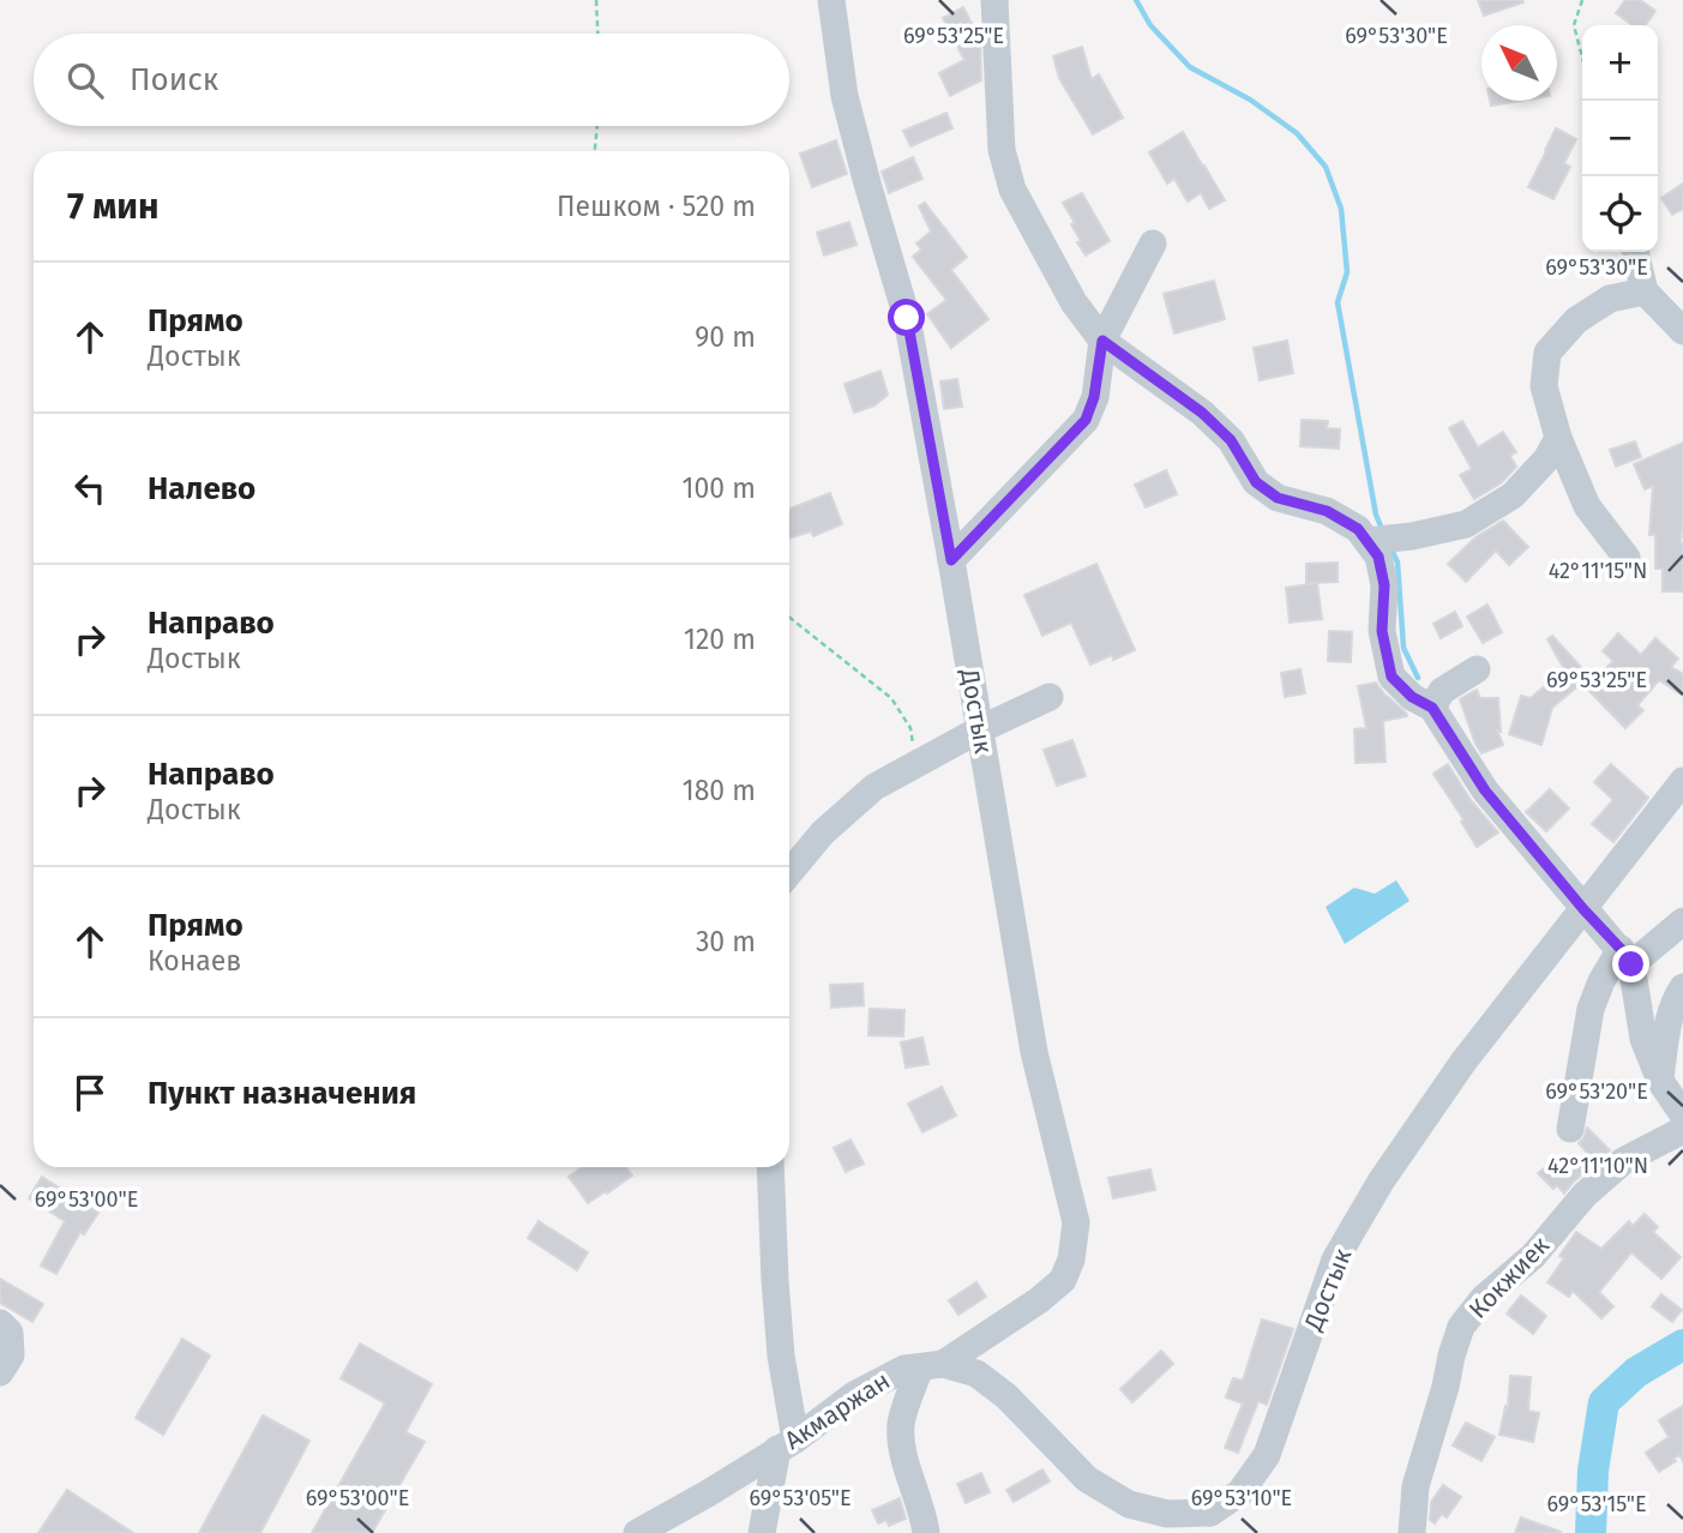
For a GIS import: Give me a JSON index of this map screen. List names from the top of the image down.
{
  "streets": {
    "street": ["Достык", "Кокжиек", "Акмаржан"]
  },
  "crossings": [
    ["Достык", "Акмаржан"]
  ],
  "north": "top left",
  "page": {
    "map_buttons": ["+", "−"],
    "search": "Поиск",
    "heading": ["7 мин", "Пешком · 520 m"],
    "list": [
      ["Прямо", "Достык", "90 m"],
      ["Налево", "100 m"],
      ["Направо", "Достык", "120 m"],
      ["Направо", "Достык", "180 m"],
      ["Прямо", "Конаев", "30 m"],
      "Пункт назначения"
    ]
  },
  "coordinates": [
    "69°53'25\"E",
    "69°53'30\"E",
    "42°11'15\"N",
    "69°53'20\"E",
    "42°11'10\"N",
    "69°53'00\"E",
    "69°53'05\"E",
    "69°53'10\"E",
    "69°53'15\"E"
  ]
}
